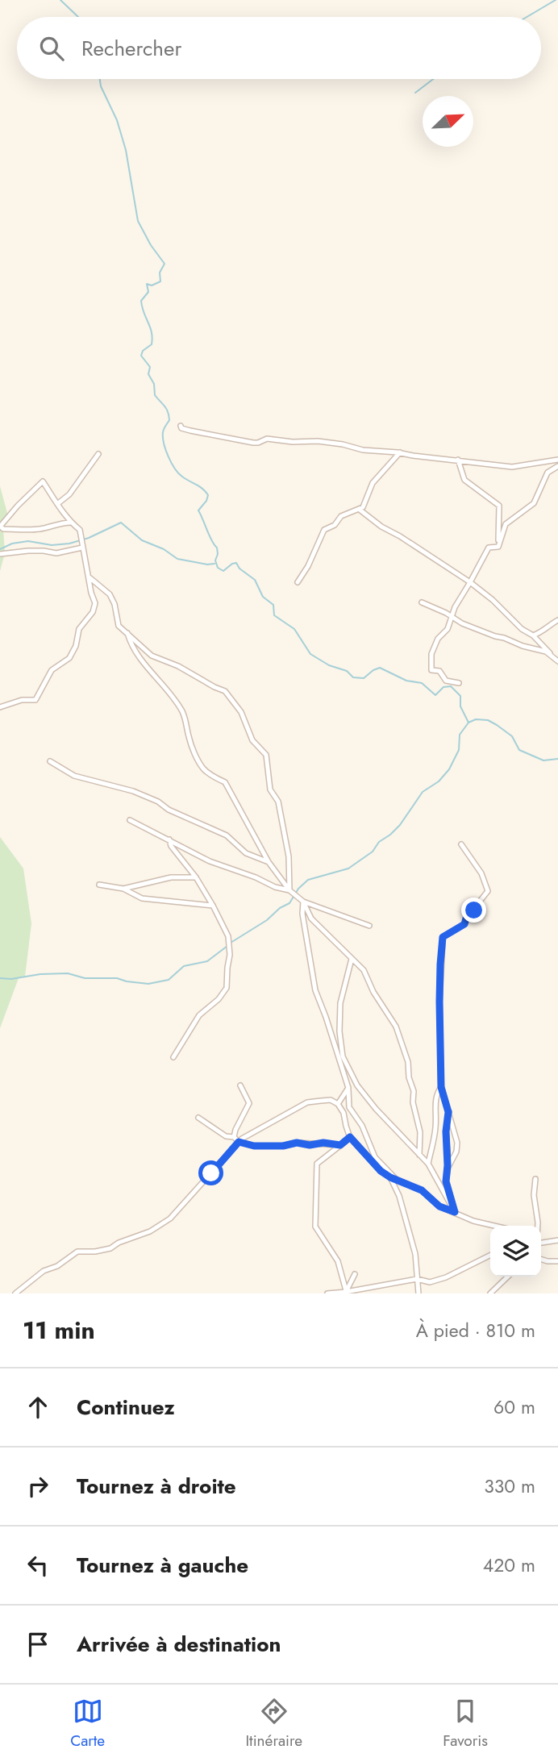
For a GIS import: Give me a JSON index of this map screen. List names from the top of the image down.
{
  "north": "top right",
  "page": {
    "search": "Rechercher",
    "heading": ["11 min", "À pied · 810 m"],
    "list": [
      ["Continuez", "60 m"],
      ["Tournez à droite", "330 m"],
      ["Tournez à gauche", "420 m"],
      "Arrivée à destination"
    ],
    "nav": ["Carte", "Itinéraire", "Favoris"]
  }
}
